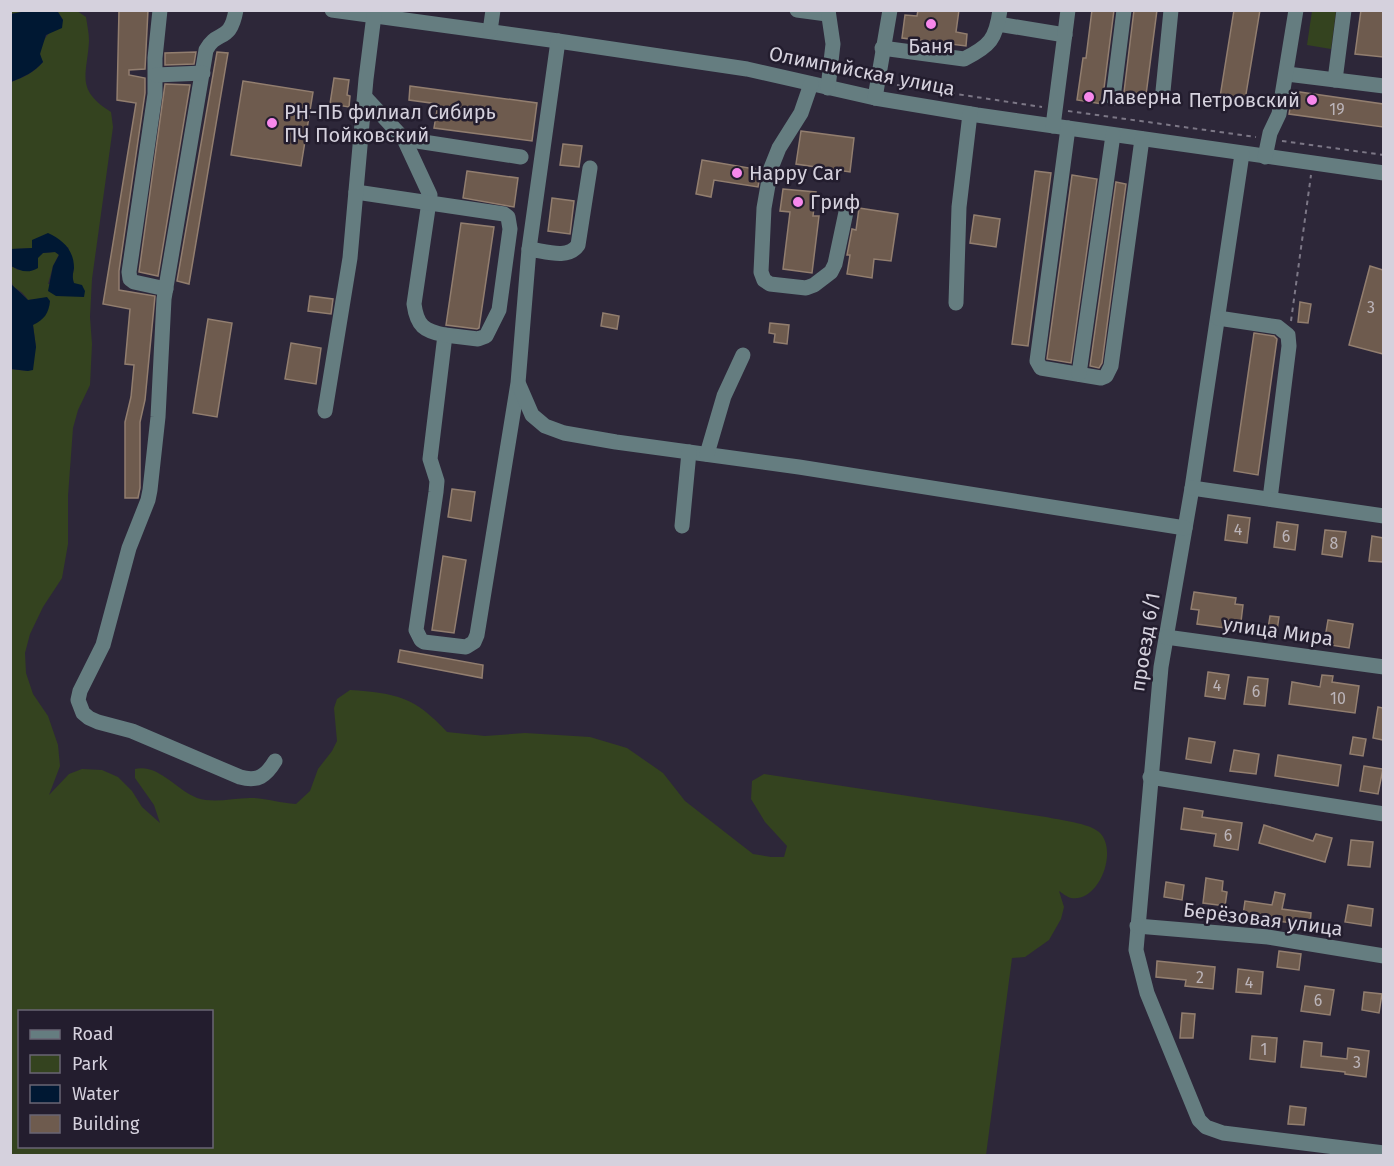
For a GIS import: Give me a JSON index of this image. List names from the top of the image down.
{
  "streets": {
    "street": [
      "Олимпийская улица",
      "улица Мира",
      "проезд 6/1",
      "Берёзовая улица"
    ]
  },
  "crossings": [
    ["Олимпийская улица", "проезд 6/1"],
    ["улица Мира", "проезд 6/1"],
    ["проезд 6/1", "Берёзовая улица"]
  ],
  "places": [
    "Баня",
    "Лаверна",
    "Петровский",
    "РН-ПБ филиал Сибирь ПЧ Пойковский",
    "Happy Car",
    "Гриф"
  ],
  "house_numbers": [
    "19",
    "3",
    "4",
    "6",
    "8",
    "4",
    "6",
    "10",
    "6",
    "2",
    "4",
    "6",
    "1",
    "3"
  ],
  "legend": [
    "Road",
    "Park",
    "Water",
    "Building"
  ]
}
